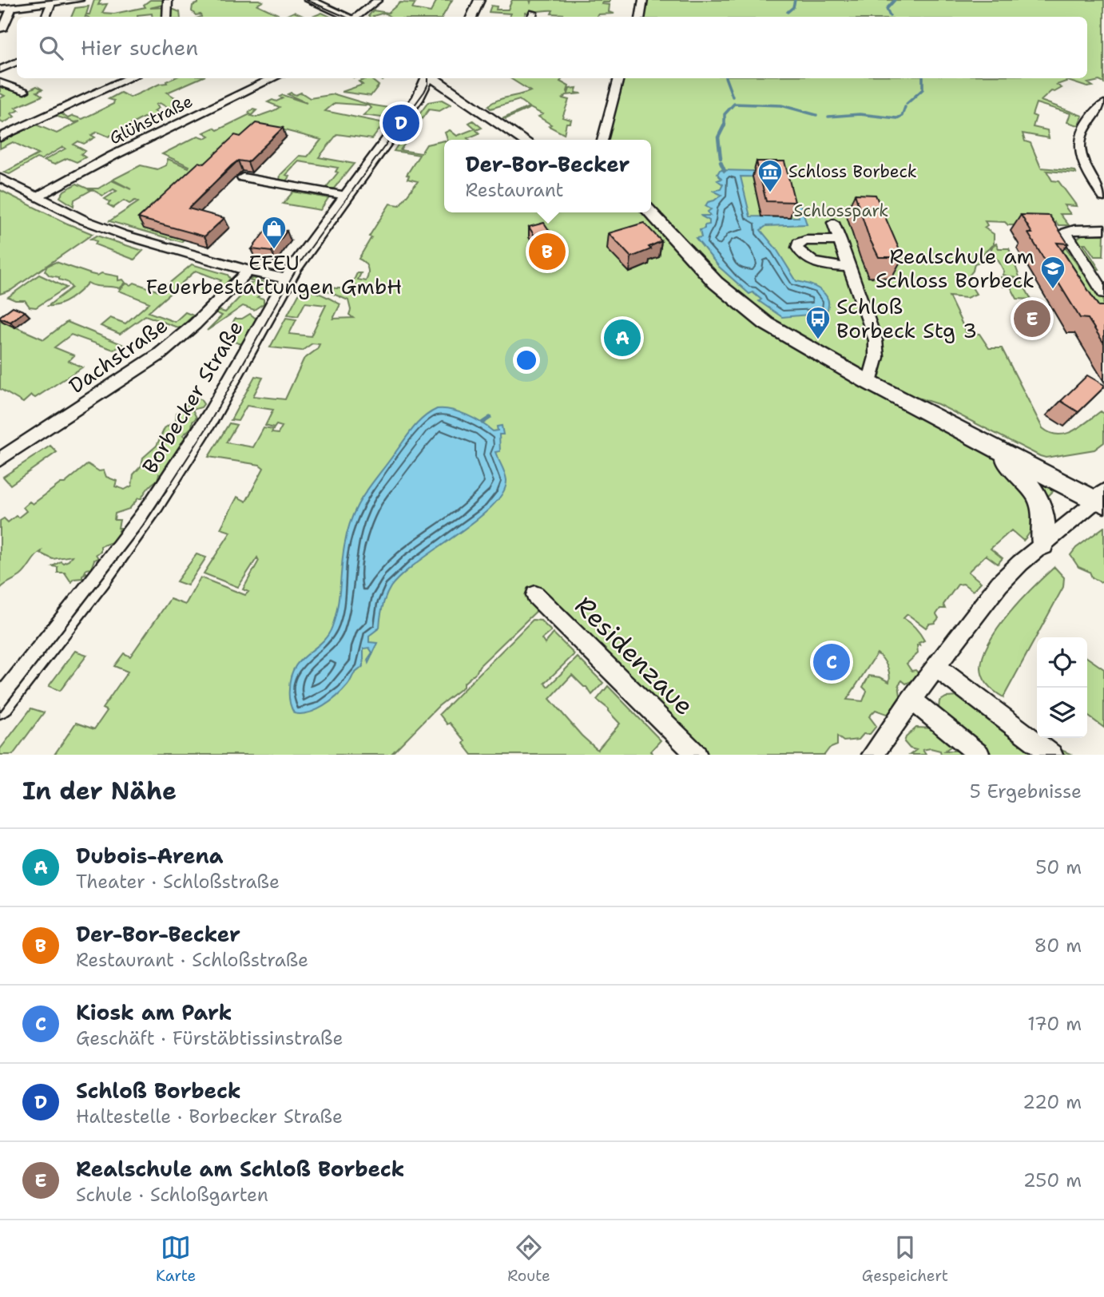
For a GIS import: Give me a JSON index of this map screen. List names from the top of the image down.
{
  "streets": {
    "street": [
      "Glühstraße",
      "Dachstraße",
      "Borbecker Straße",
      "Residenzaue"
    ]
  },
  "parks": ["Schlosspark"],
  "places": {
    "museum": ["Schloss Borbeck"],
    "shop": ["EFEU Feuerbestattungen GmbH"],
    "school or university": ["Realschule am Schloss Borbeck"],
    "bus stop": ["Schloß Borbeck Stg 3"]
  },
  "page": {
    "search": "Hier suchen",
    "pins": [
      "D",
      "B",
      "E",
      "A",
      "C"
    ],
    "popup": ["Der-Bor-Becker", "Restaurant"],
    "heading": ["In der Nähe", "5 Ergebnisse"],
    "list": [
      {
        "mark": "A",
        "name": "Dubois-Arena",
        "note": "Theater · Schloßstraße",
        "value": "50 m"
      },
      {
        "mark": "B",
        "name": "Der-Bor-Becker",
        "note": "Restaurant · Schloßstraße",
        "value": "80 m"
      },
      {
        "mark": "C",
        "name": "Kiosk am Park",
        "note": "Geschäft · Fürstäbtissinstraße",
        "value": "170 m"
      },
      {
        "mark": "D",
        "name": "Schloß Borbeck",
        "note": "Haltestelle · Borbecker Straße",
        "value": "220 m"
      },
      {
        "mark": "E",
        "name": "Realschule am Schloß Borbeck",
        "note": "Schule · Schloßgarten",
        "value": "250 m"
      }
    ],
    "nav": ["Karte", "Route", "Gespeichert"]
  }
}
